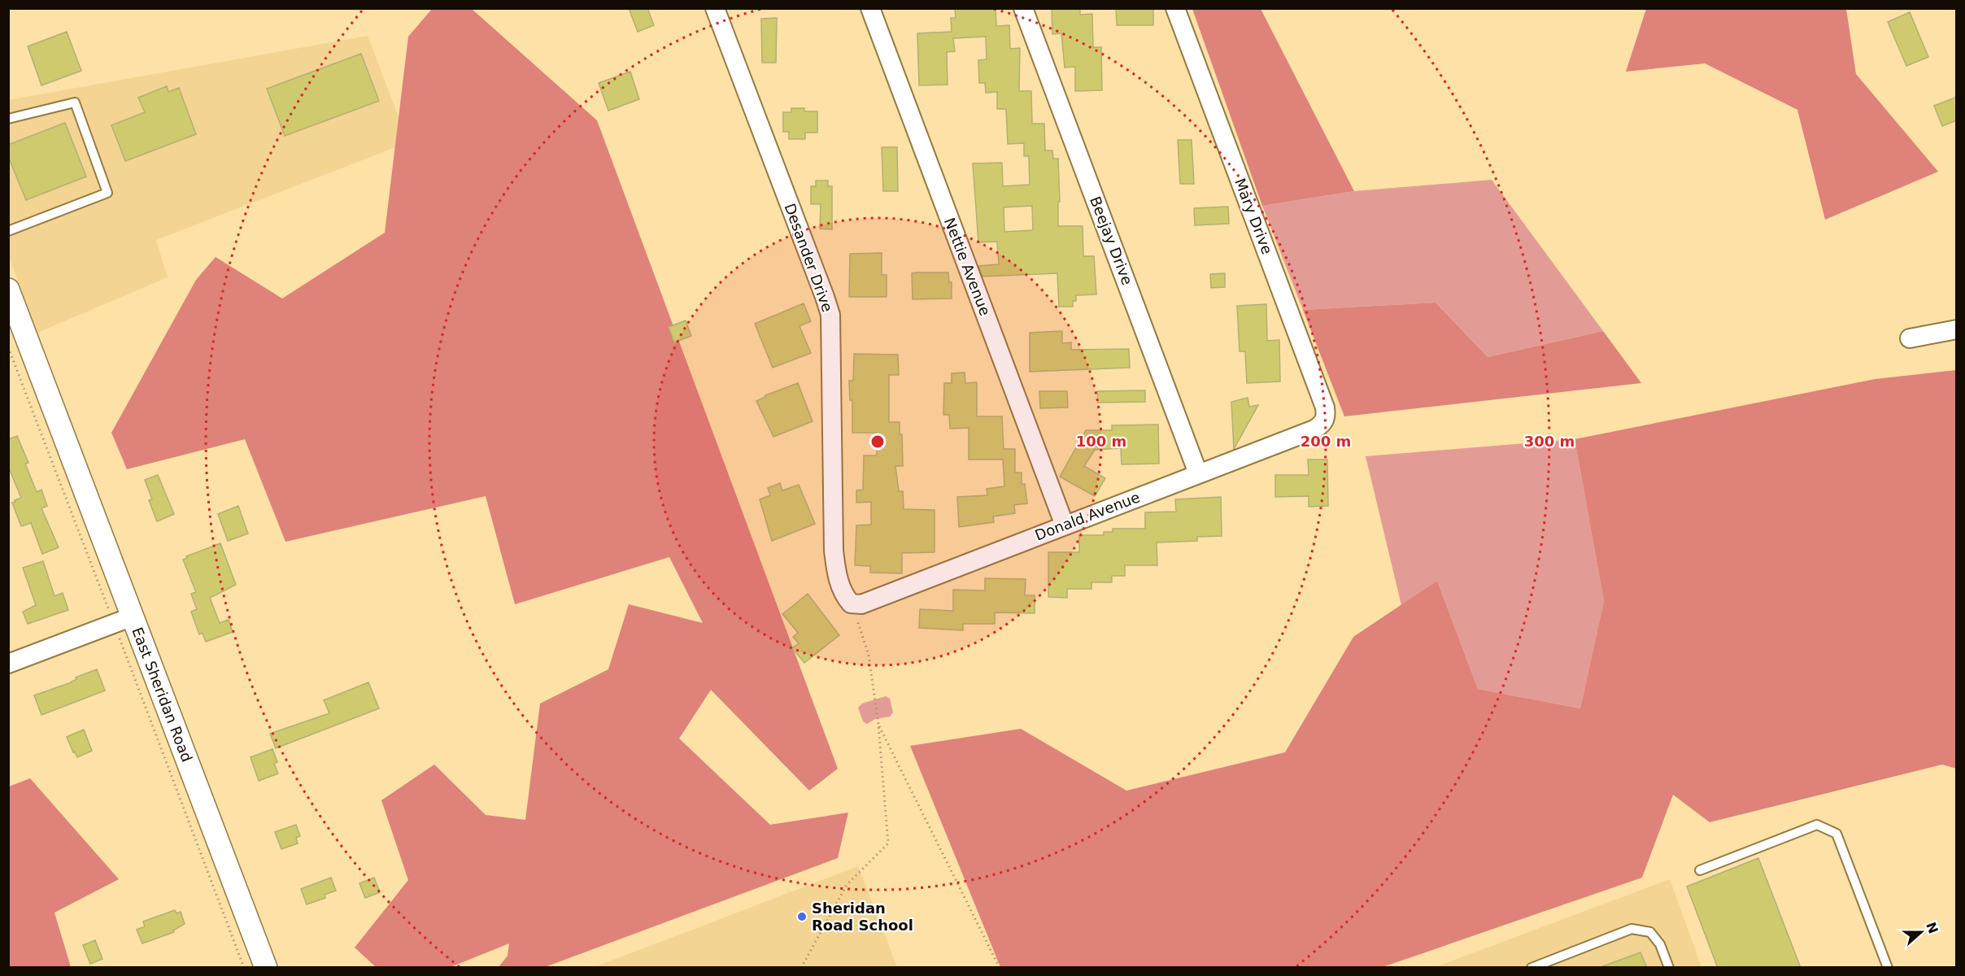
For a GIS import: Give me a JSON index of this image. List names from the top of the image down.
{
  "streets": {
    "street": [
      "Mary Drive",
      "Beejay Drive",
      "Desander Drive",
      "Nettie Avenue",
      "Donald Avenue",
      "East Sheridan Road"
    ]
  },
  "crossings": [
    ["Mary Drive", "Donald Avenue"],
    ["Beejay Drive", "Donald Avenue"],
    ["Desander Drive", "Donald Avenue"],
    ["Nettie Avenue", "Donald Avenue"]
  ],
  "places": ["Sheridan Road School"],
  "north": "right",
  "rings": ["100 m", "200 m", "300 m"]
}
